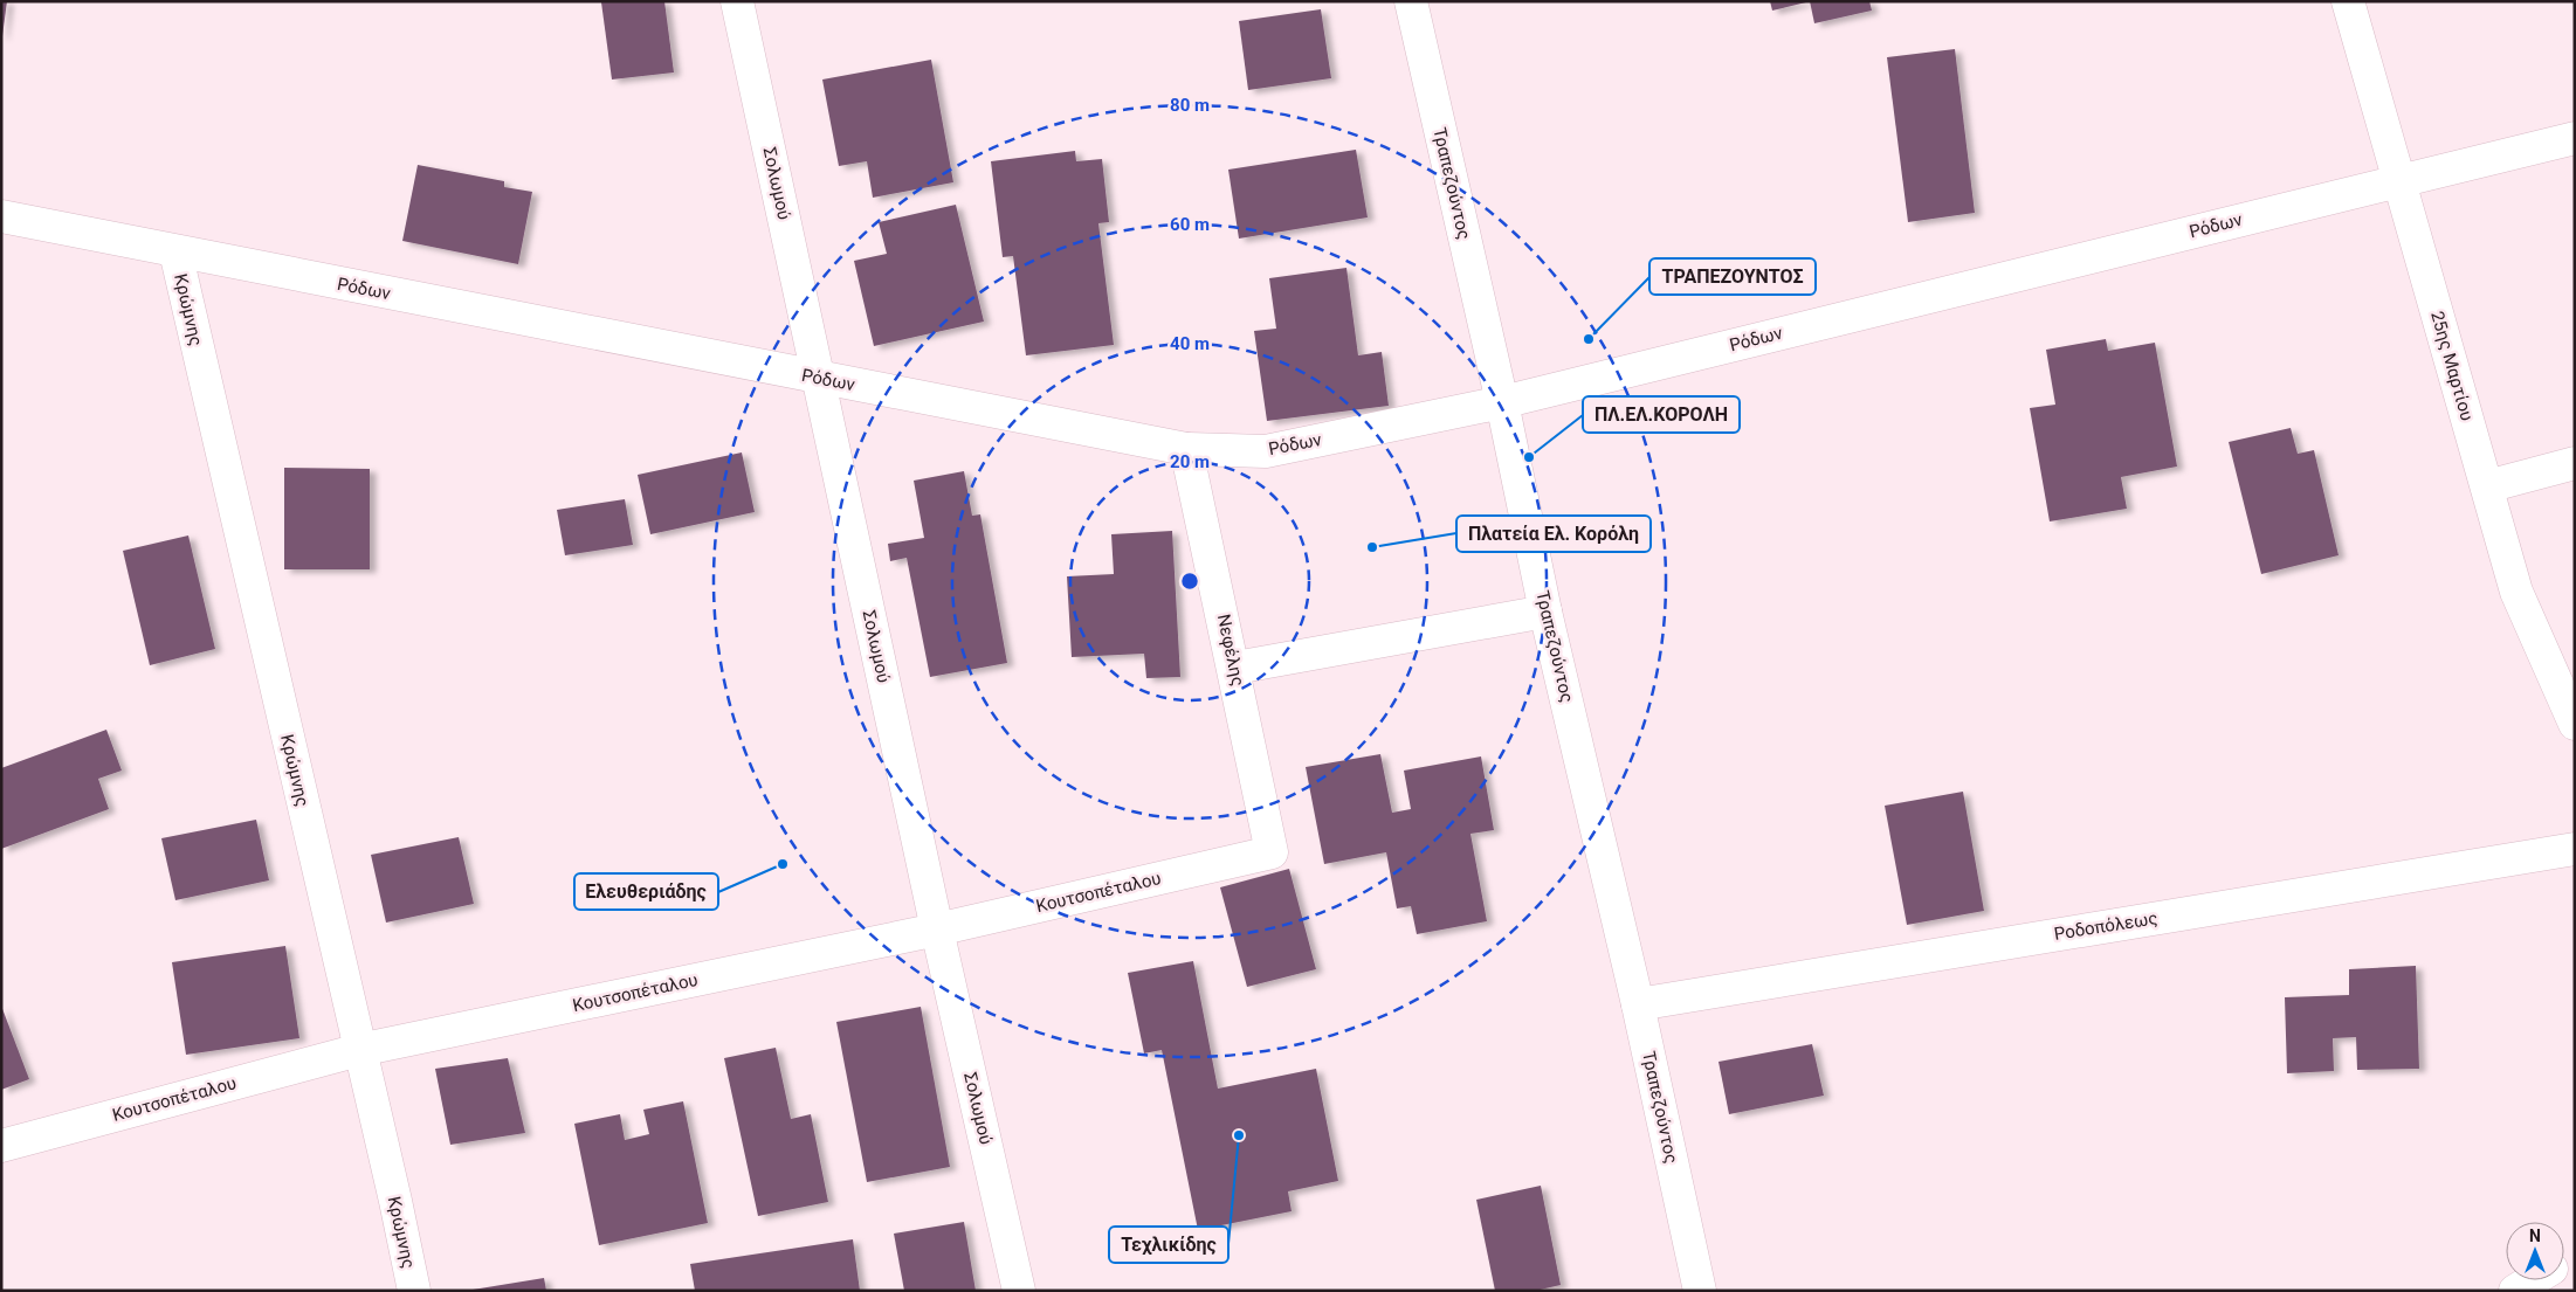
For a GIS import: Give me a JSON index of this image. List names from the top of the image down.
{
  "streets": {
    "street": [
      "Σολωμού",
      "Τραπεζούντος",
      "Ρόδων",
      "Κρώμνης",
      "25ης Μαρτίου",
      "Νεφέλης",
      "Κουτσοπέταλου",
      "Ροδοπόλεως"
    ]
  },
  "crossings": [
    ["Σολωμού", "Ρόδων"],
    ["Σολωμού", "Κουτσοπέταλου"],
    ["Τραπεζούντος", "Ρόδων"],
    ["Τραπεζούντος", "Ροδοπόλεως"],
    ["Ρόδων", "Κρώμνης"],
    ["Ρόδων", "25ης Μαρτίου"],
    ["Ρόδων", "Νεφέλης"],
    ["Κρώμνης", "Κουτσοπέταλου"],
    ["Νεφέλης", "Κουτσοπέταλου"]
  ],
  "places": [
    "ΤΡΑΠΕΖΟΥΝΤΟΣ",
    "ΠΛ.ΕΛ.ΚΟΡΟΛΗ",
    "Πλατεία Ελ. Κορόλη",
    "Ελευθεριάδης",
    "Τεχλικίδης"
  ],
  "north": "top",
  "rings": [
    "80 m",
    "60 m",
    "40 m",
    "20 m"
  ]
}
